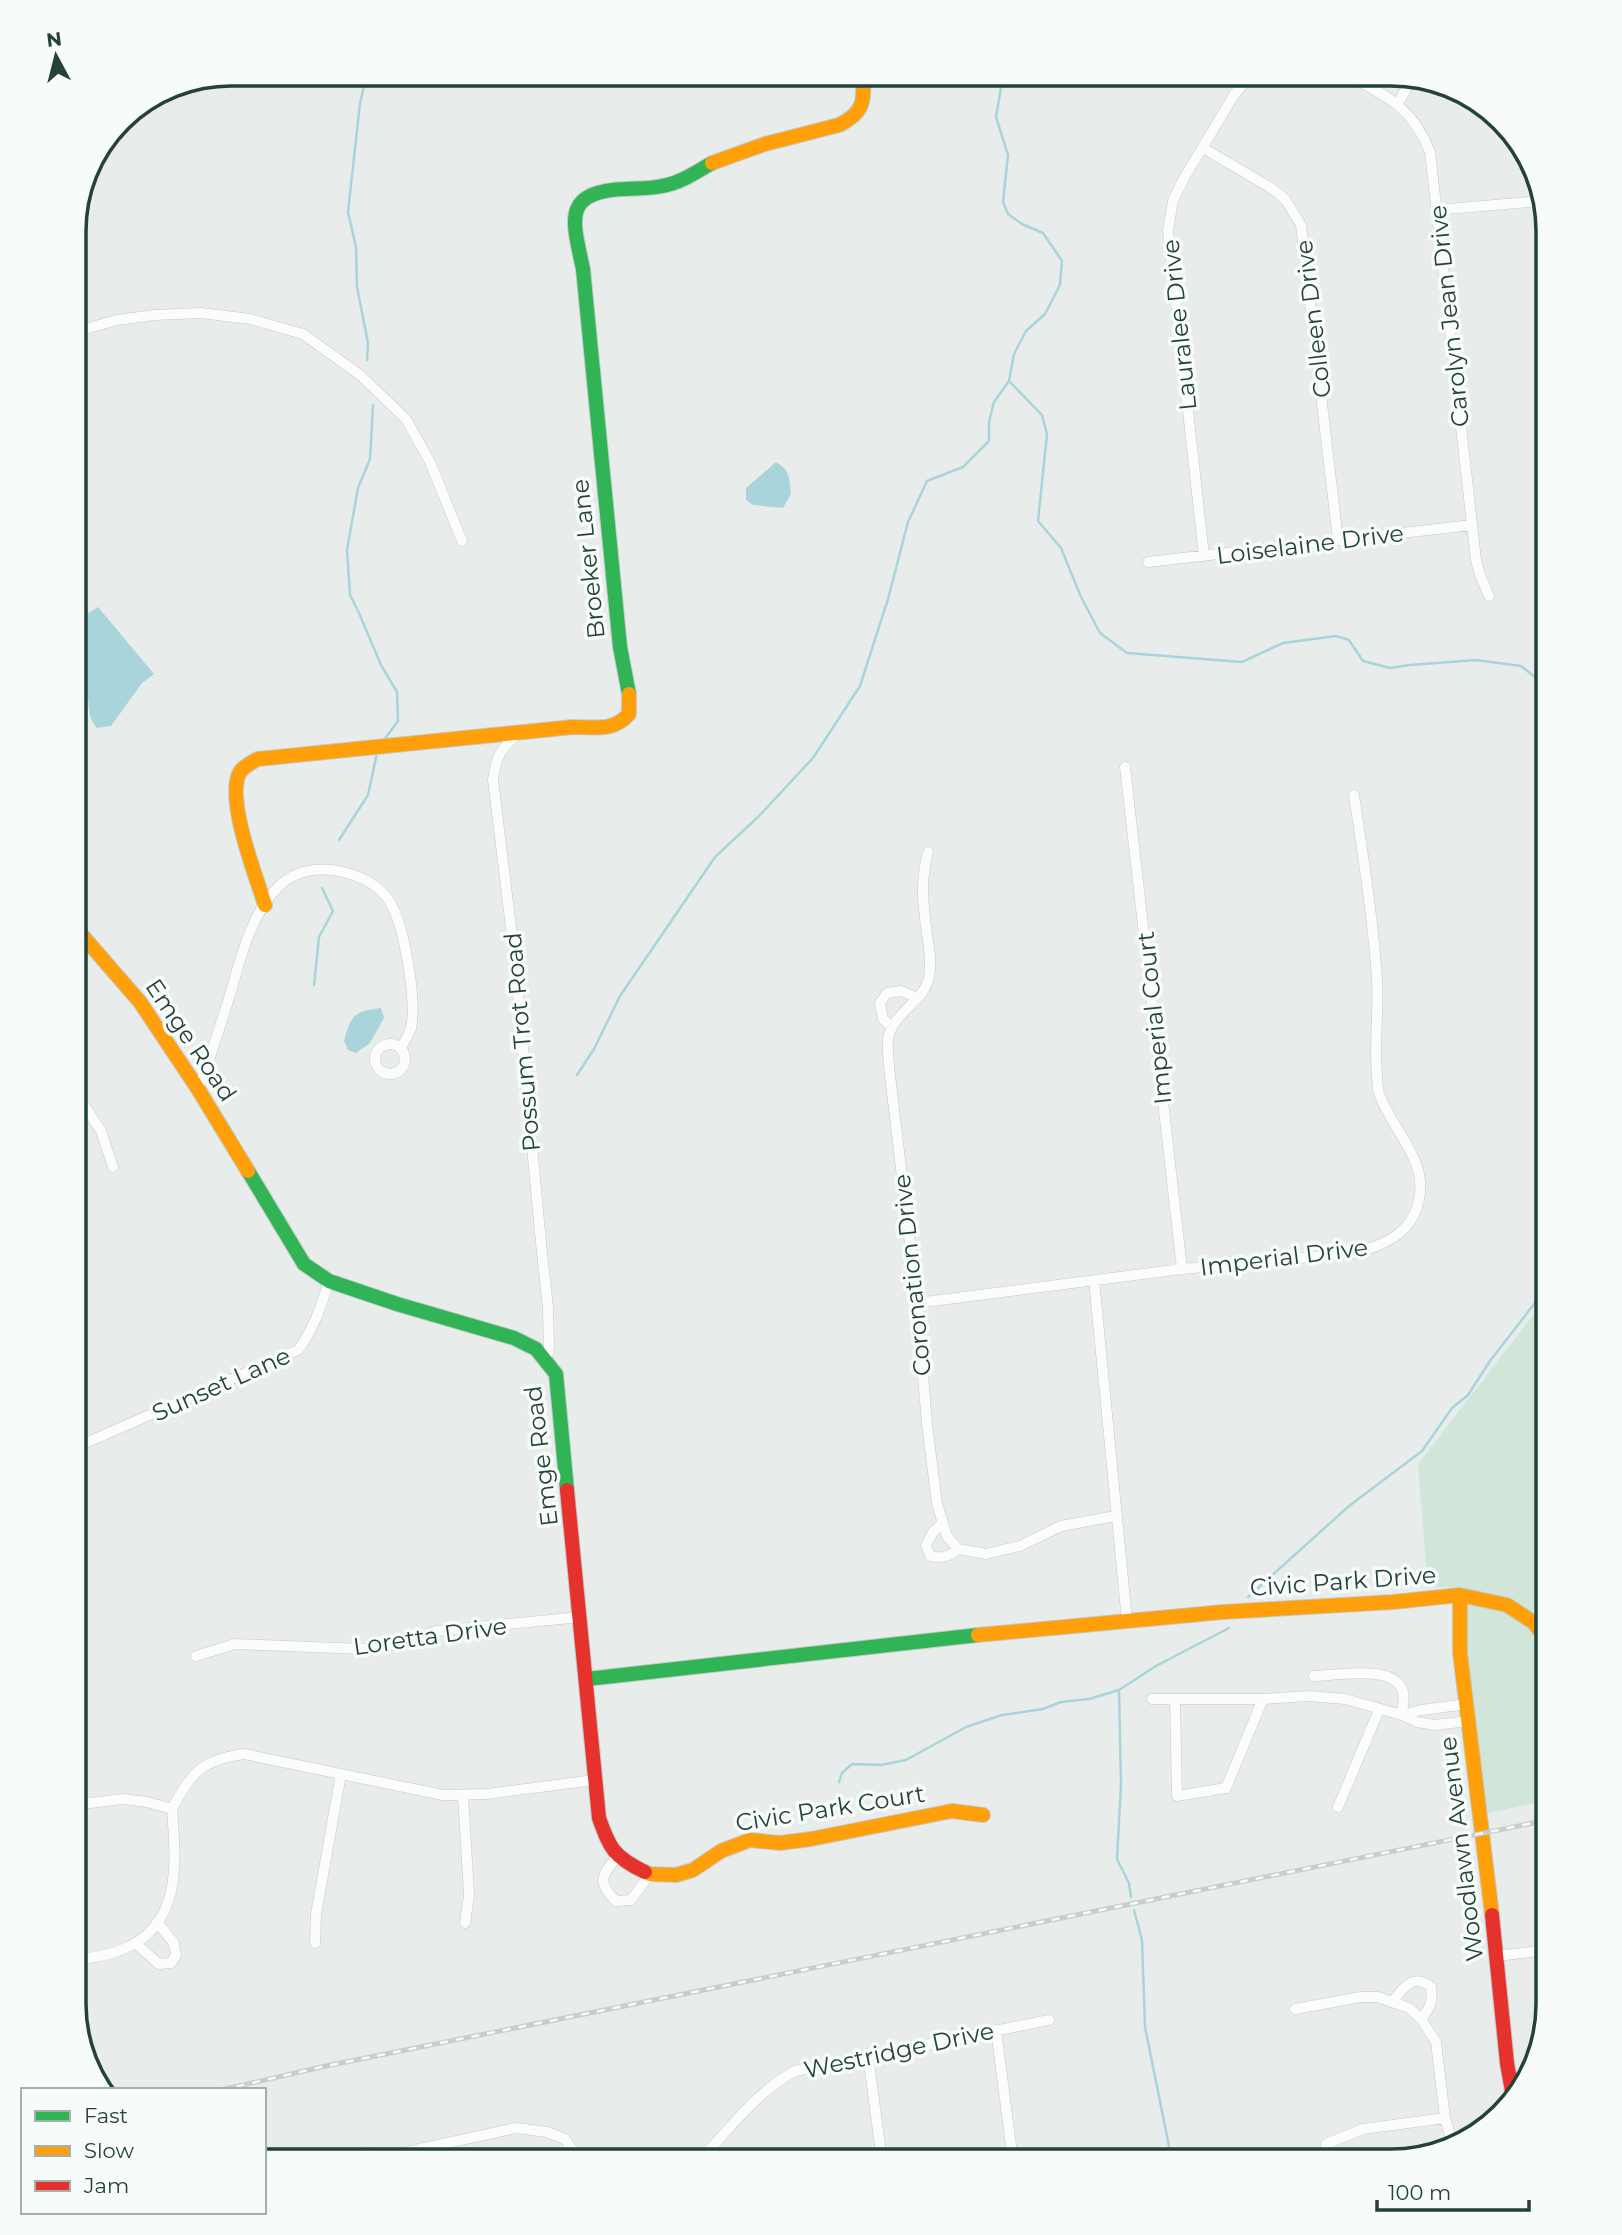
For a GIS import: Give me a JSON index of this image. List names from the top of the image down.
{
  "streets": {
    "street": [
      "Carolyn Jean Drive",
      "Colleen Drive",
      "Lauralee Drive",
      "Loiselaine Drive",
      "Broeker Lane",
      "Imperial Court",
      "Emge Road",
      "Possum Trot Road",
      "Imperial Drive",
      "Coronation Drive",
      "Sunset Lane",
      "Civic Park Drive",
      "Loretta Drive",
      "Civic Park Court",
      "Woodlawn Avenue",
      "Westridge Drive"
    ]
  },
  "crossings": [
    ["Carolyn Jean Drive", "Loiselaine Drive"],
    ["Colleen Drive", "Lauralee Drive"],
    ["Colleen Drive", "Loiselaine Drive"],
    ["Lauralee Drive", "Loiselaine Drive"],
    ["Broeker Lane", "Possum Trot Road"],
    ["Imperial Court", "Imperial Drive"],
    ["Emge Road", "Possum Trot Road"],
    ["Emge Road", "Sunset Lane"],
    ["Emge Road", "Loretta Drive"],
    ["Imperial Drive", "Coronation Drive"],
    ["Civic Park Drive", "Woodlawn Avenue"]
  ],
  "legend": ["Fast", "Slow", "Jam"],
  "scale_bar": "100 m",
  "north": "top"
}
